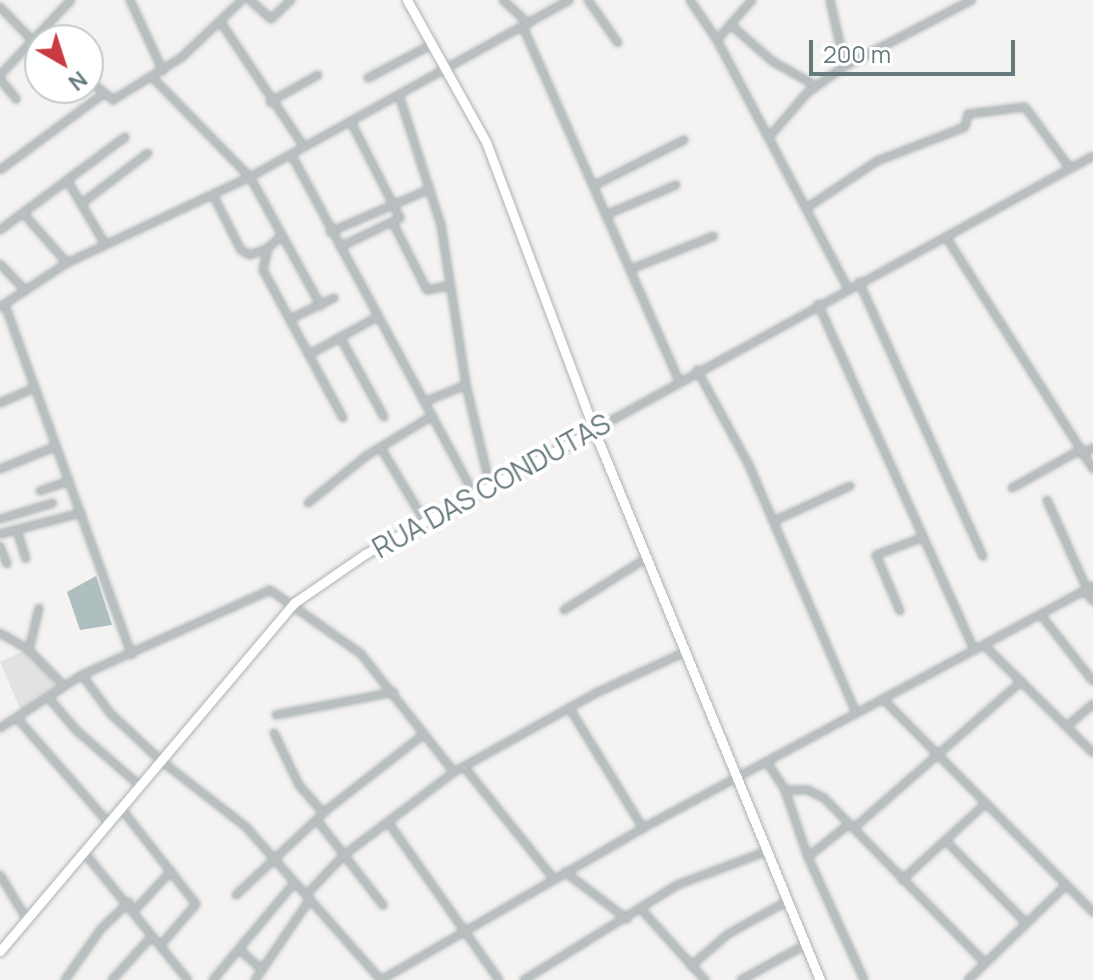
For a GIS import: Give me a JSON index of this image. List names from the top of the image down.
{
  "streets": {
    "street": ["RUA DAS CONDUTAS"]
  },
  "scale_bar": "200 m",
  "north": "bottom right"
}
